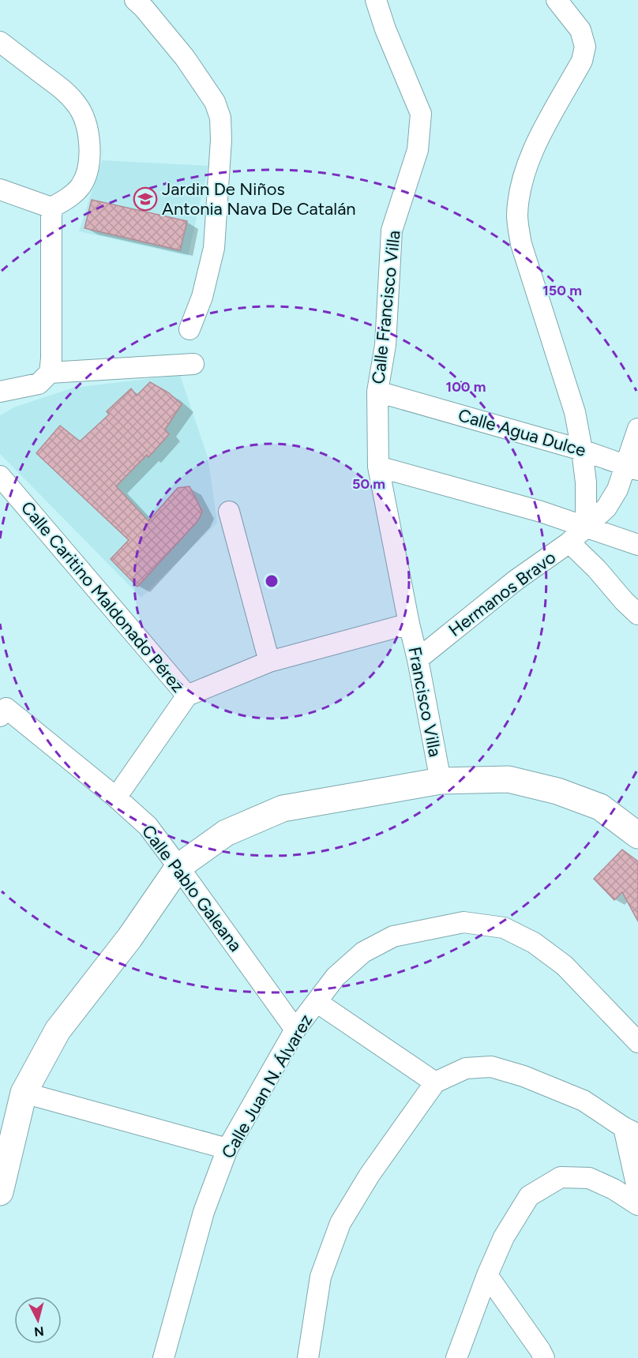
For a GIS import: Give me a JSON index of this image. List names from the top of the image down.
{
  "streets": {
    "street": [
      "Calle Francisco Villa",
      "Calle Agua Dulce",
      "Hermanos Bravo",
      "Calle Caritino Maldonado Pérez",
      "Francisco Villa",
      "Calle Pablo Galeana",
      "Calle Juan N. Álvarez"
    ]
  },
  "crossings": [
    ["Calle Francisco Villa", "Calle Agua Dulce"],
    ["Calle Francisco Villa", "Francisco Villa"],
    ["Calle Agua Dulce", "Hermanos Bravo"],
    ["Hermanos Bravo", "Francisco Villa"],
    ["Calle Pablo Galeana", "Calle Juan N. Álvarez"]
  ],
  "places": {
    "school or university": ["Jardin De Niños Antonia Nava De Catalán"]
  },
  "north": "bottom",
  "rings": ["150 m", "100 m", "50 m"]
}
